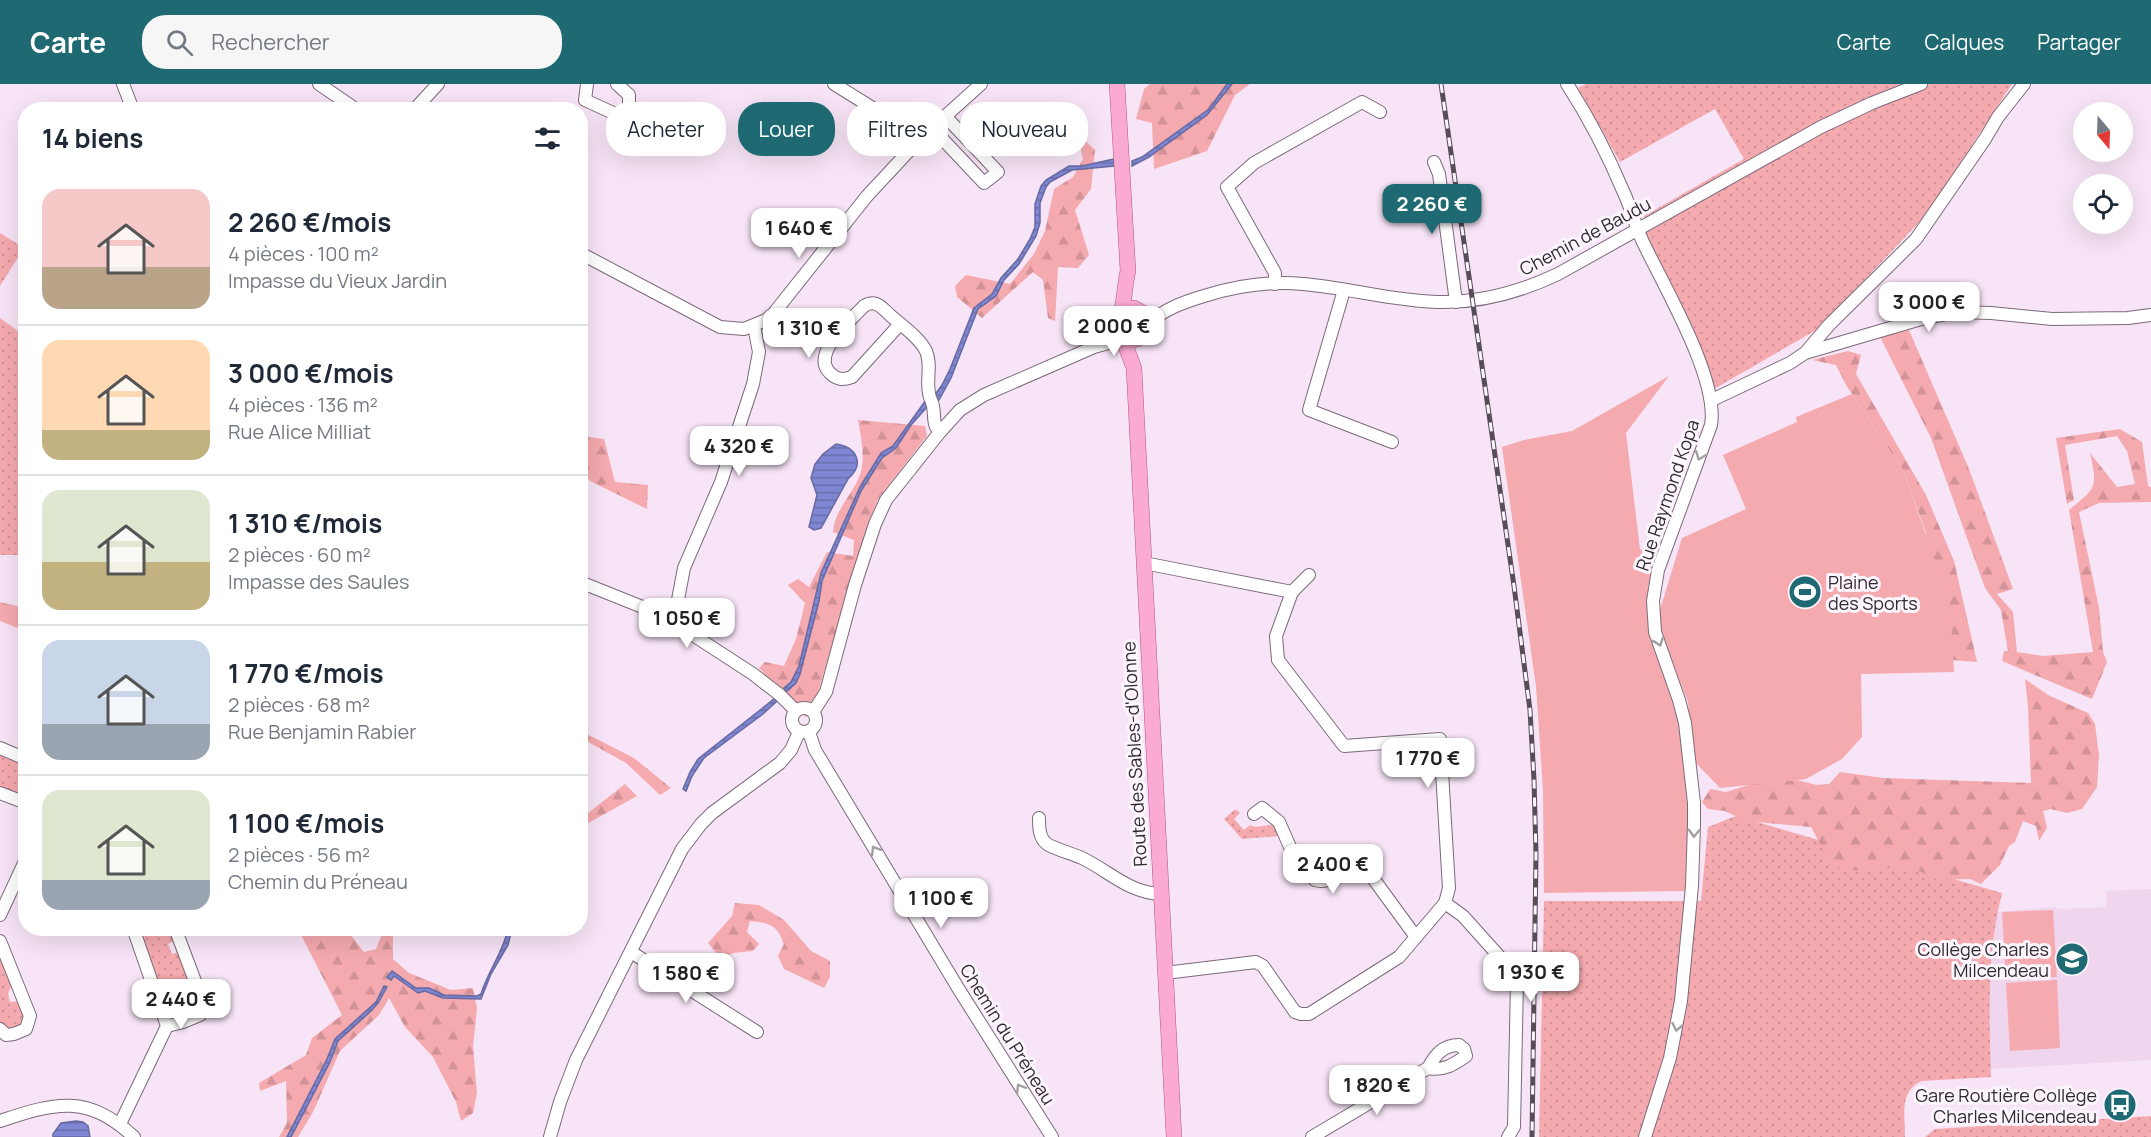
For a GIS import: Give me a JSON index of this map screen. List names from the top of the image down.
{
  "streets": {
    "main road": ["Route des Sables-d'Olonne"],
    "street": ["Chemin de Baudu", "Rue Raymond Kopa", "Chemin du Préneau"]
  },
  "crossings": [
    ["Chemin de Baudu", "Rue Raymond Kopa"],
    ["Chemin de Baudu", "Route des Sables-d'Olonne"]
  ],
  "one_way": ["Rue Raymond Kopa", "Chemin du Préneau"],
  "places": {
    "sports": ["Plaine des Sports"],
    "school or university": ["Collège Charles Milcendeau"],
    "bus stop": ["Gare Routière Collège Charles Milcendeau"]
  },
  "north": "bottom",
  "page": {
    "header": "Carte",
    "search": "Rechercher",
    "nav": ["Carte", "Calques", "Partager"],
    "chip": [
      "Acheter",
      "Louer",
      "Filtres",
      "Nouveau"
    ],
    "heading": "14 biens",
    "list": [
      {
        "name": "2 260 €/mois",
        "note": "4 pièces · 100 m² · Impasse du Vieux Jardin"
      },
      {
        "name": "3 000 €/mois",
        "note": "4 pièces · 136 m² · Rue Alice Milliat"
      },
      {
        "name": "1 310 €/mois",
        "note": "2 pièces · 60 m² · Impasse des Saules"
      },
      {
        "name": "1 770 €/mois",
        "note": "2 pièces · 68 m² · Rue Benjamin Rabier"
      },
      {
        "name": "1 100 €/mois",
        "note": "2 pièces · 56 m² · Chemin du Préneau"
      }
    ],
    "price": [
      "2 260 €",
      "1 640 €",
      "3 000 €",
      "2 000 €",
      "1 310 €",
      "4 320 €",
      "1 050 €",
      "1 770 €",
      "2 400 €",
      "1 100 €",
      "1 930 €",
      "1 580 €",
      "2 440 €",
      "1 820 €"
    ]
  }
}
